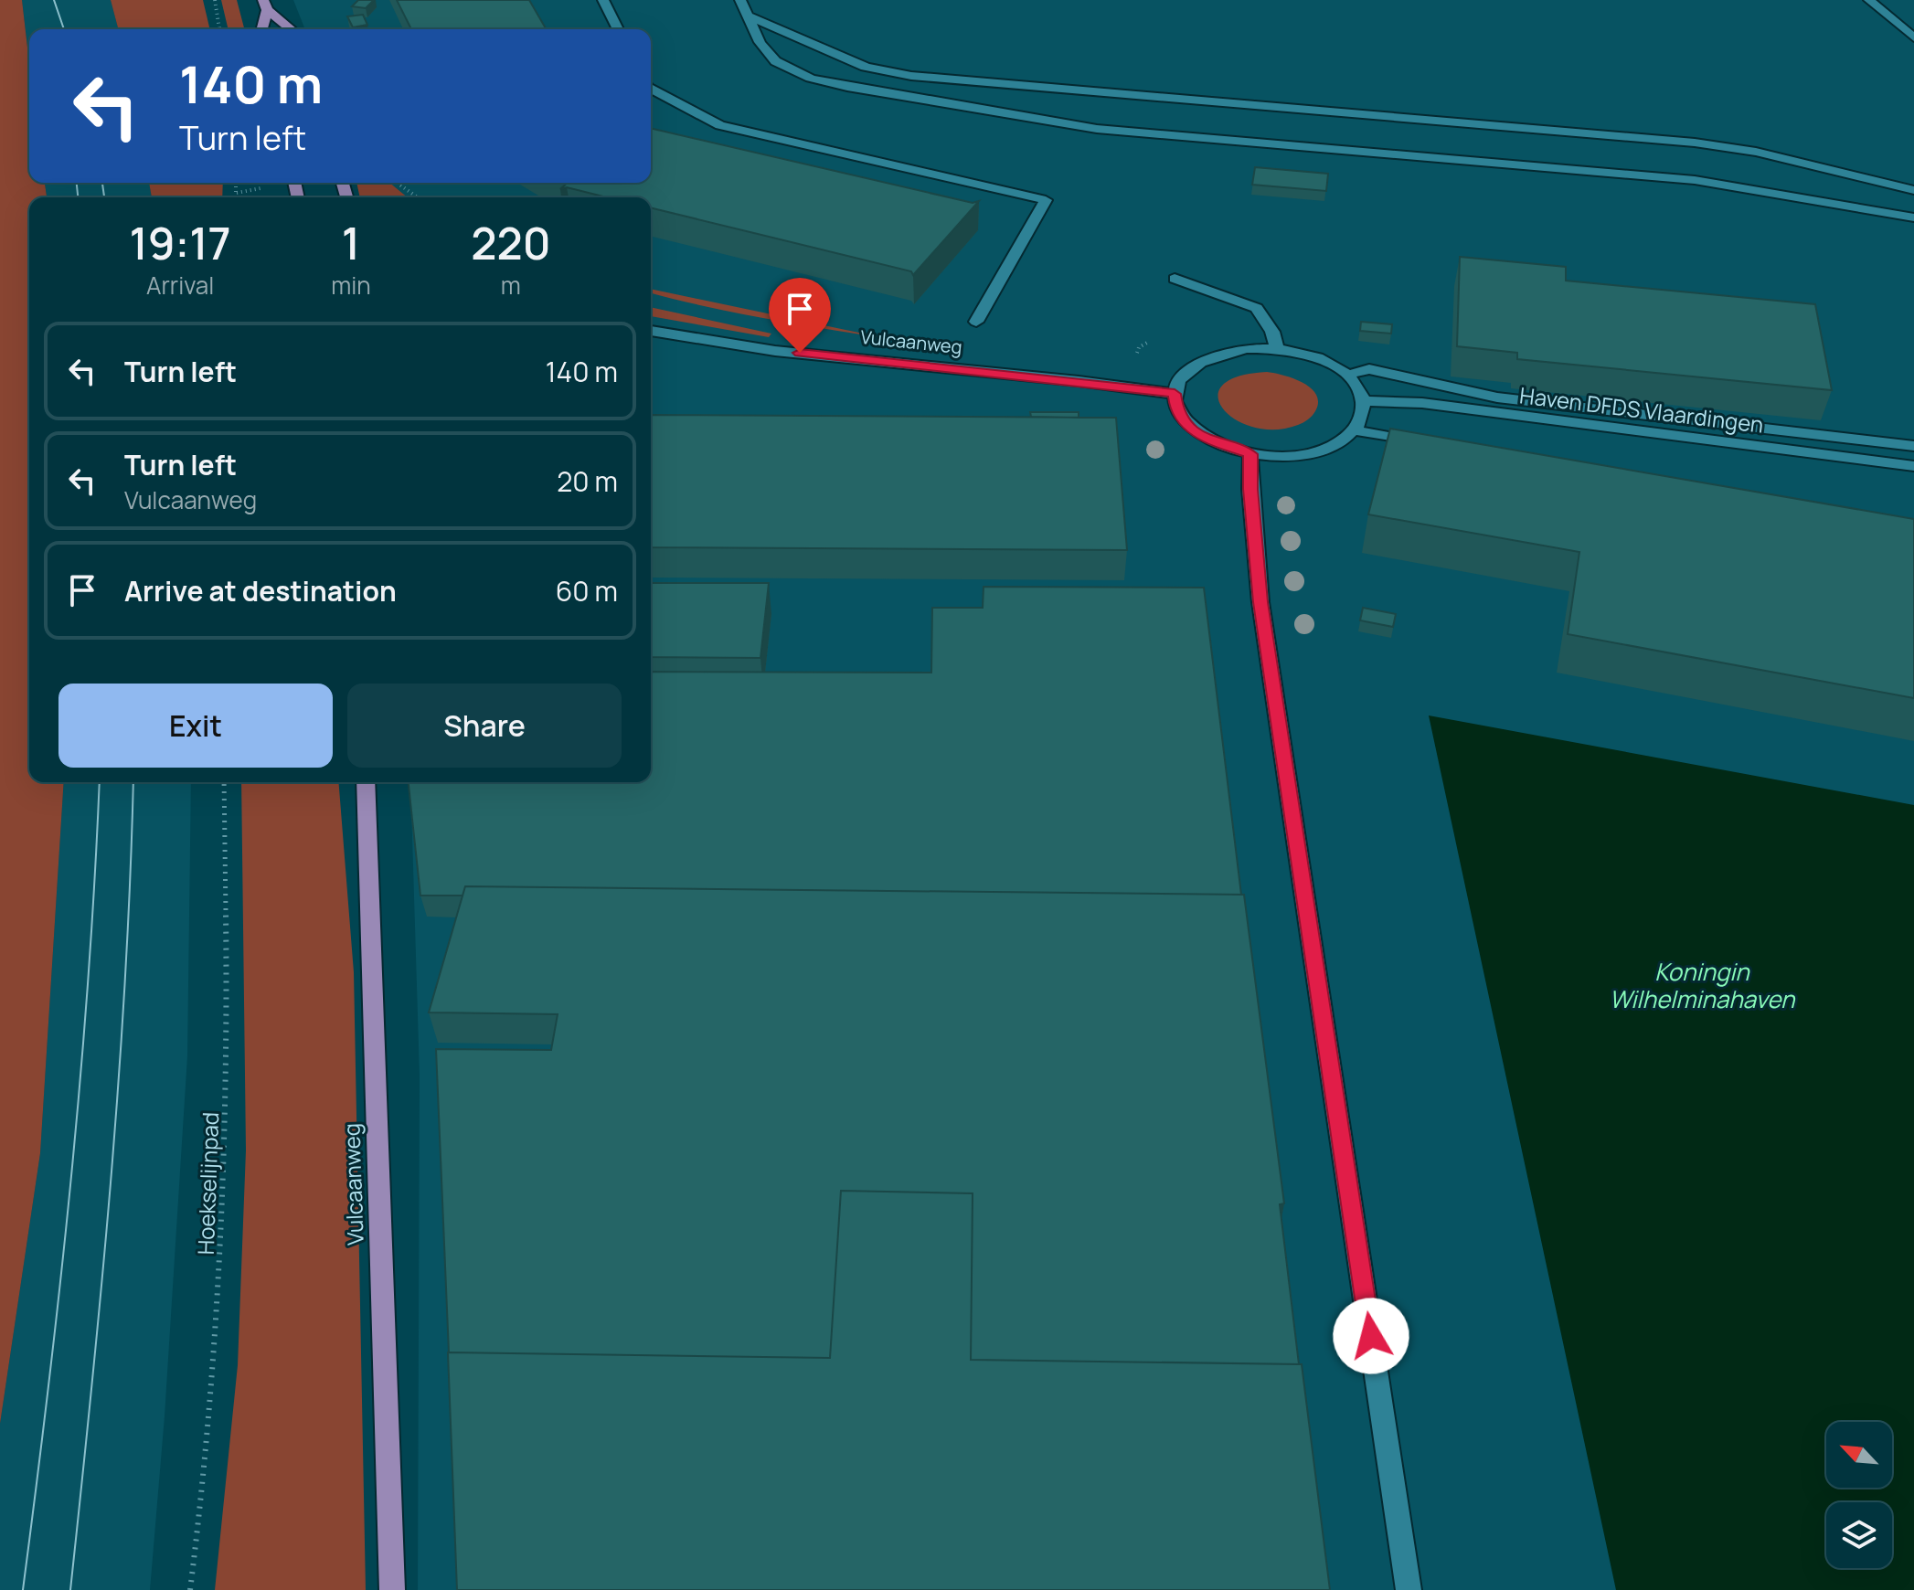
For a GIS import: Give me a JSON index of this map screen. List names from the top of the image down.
{
  "streets": {
    "main road": ["Vulcaanweg"],
    "street": ["Haven DFDS Vlaardingen"],
    "path": ["Hoekselijnpad"]
  },
  "crossings": [
    ["Vulcaanweg", "Haven DFDS Vlaardingen"]
  ],
  "water": ["Koningin Wilhelminahaven"],
  "north": "top left",
  "page": {
    "turn": ["140 m", "Turn left"],
    "eta": [
      "19:17",
      "Arrival",
      "1",
      "min",
      "220",
      "m"
    ],
    "list": [
      {
        "name": "Turn left",
        "value": "140 m"
      },
      {
        "name": "Turn left",
        "note": "Vulcaanweg",
        "value": "20 m"
      },
      {
        "name": "Arrive at destination",
        "value": "60 m"
      }
    ],
    "buttons": ["Exit", "Share"]
  }
}
